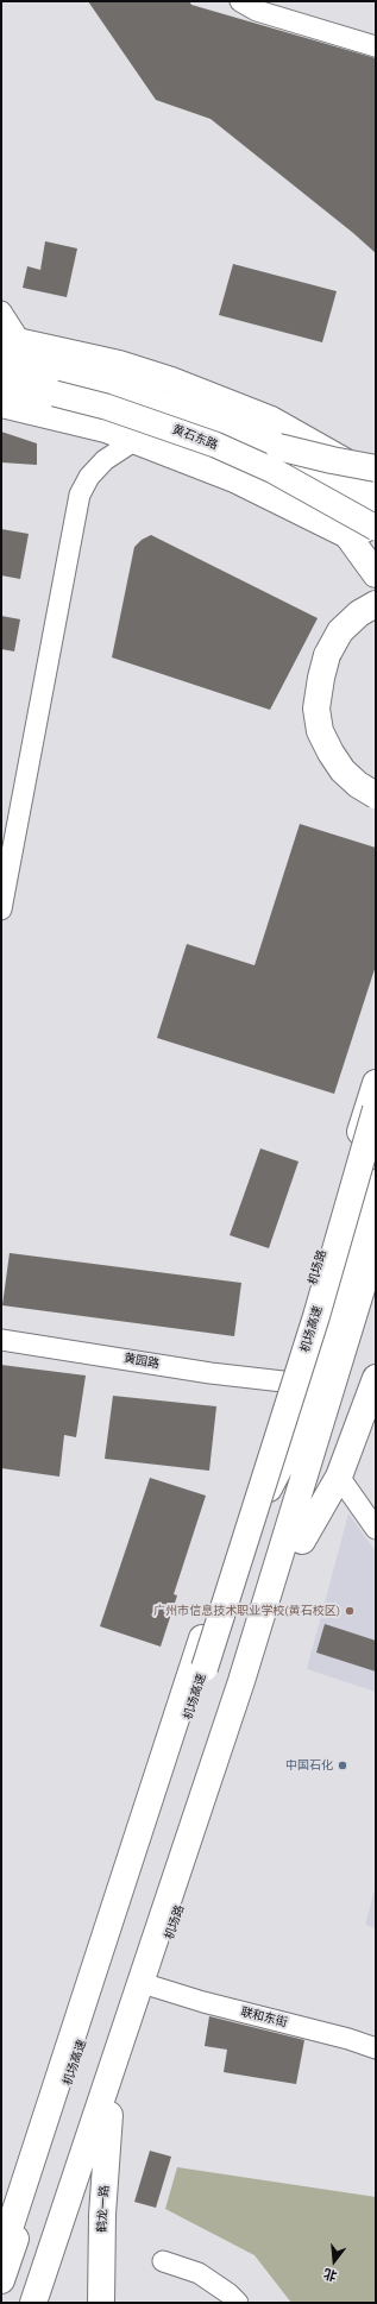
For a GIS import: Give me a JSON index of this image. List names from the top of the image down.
{
  "streets": {
    "highway": ["机场路", "机场高速", "鹤龙一路"],
    "main road": ["黄石东路"],
    "street": ["黄园路", "联和东街"]
  },
  "crossings": [
    ["机场路", "黄园路"],
    ["机场路", "联和东街"],
    ["机场路", "鹤龙一路"]
  ],
  "places": ["广州市信息技术职业学校(黄石校区)", "中国石化"],
  "north": "bottom"
}
